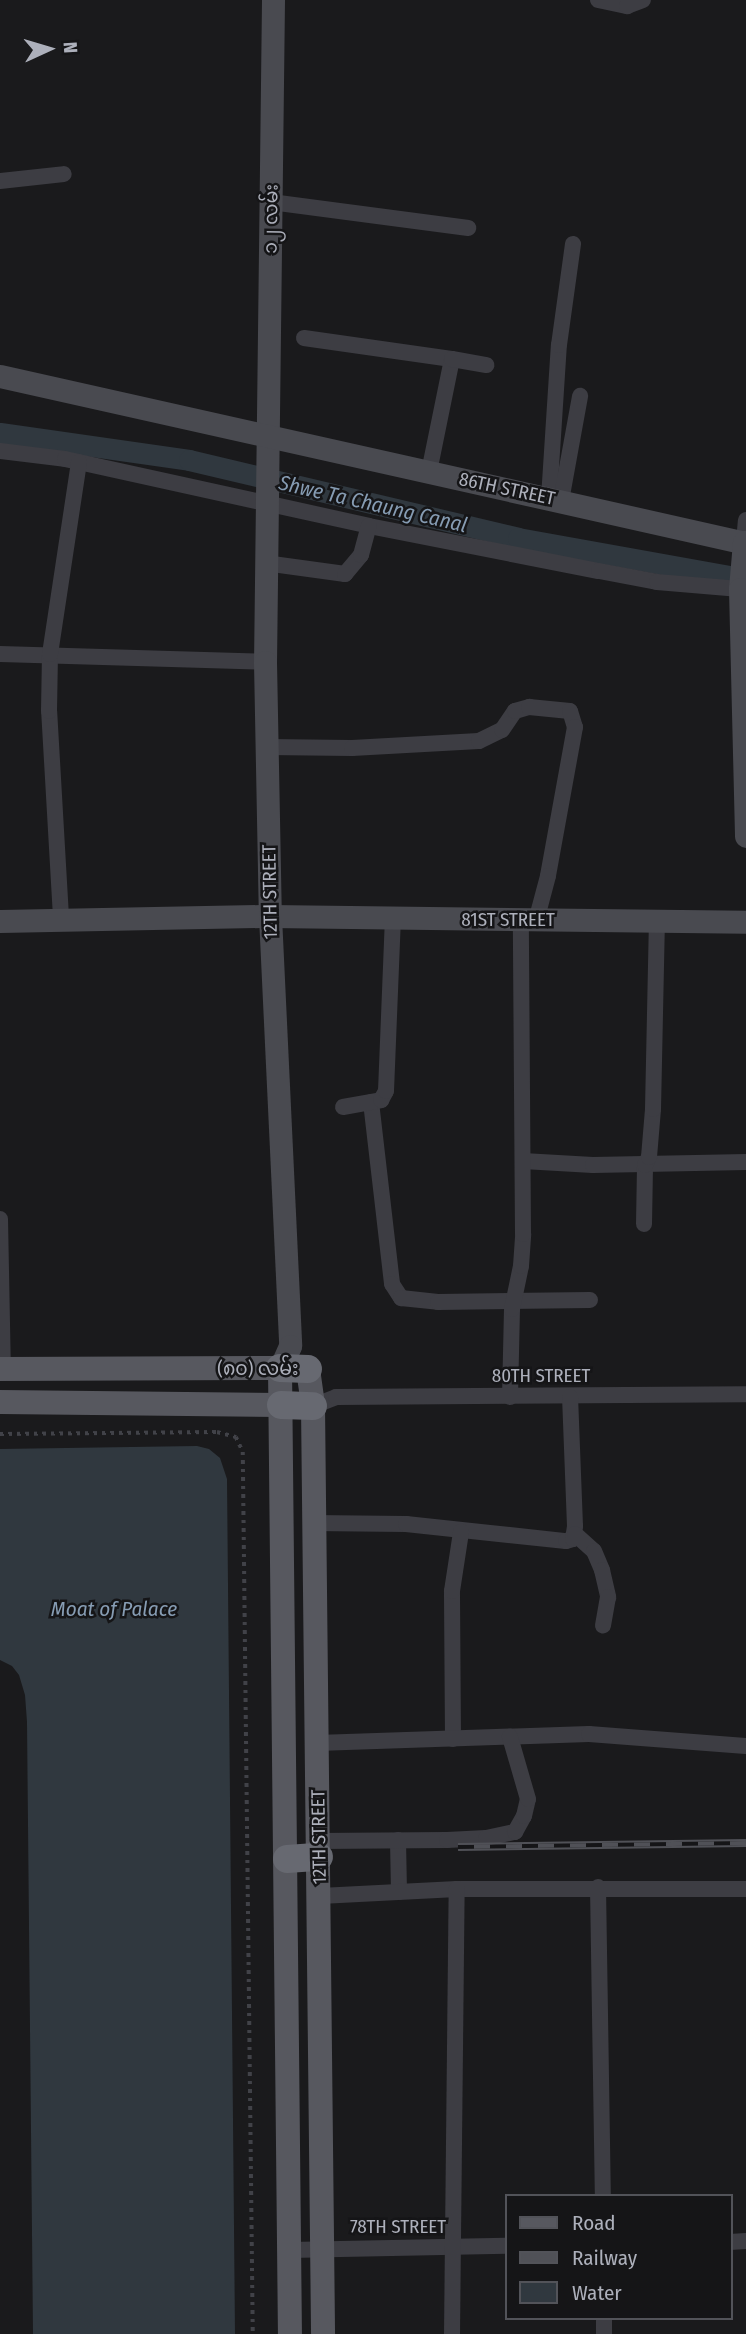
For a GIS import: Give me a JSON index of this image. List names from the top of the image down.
{
  "streets": {
    "highway": ["(၈၀) လမ်း"],
    "main road": ["12TH STREET"],
    "street": [
      "၁၂ လမ်း",
      "86TH STREET",
      "81ST STREET",
      "80TH STREET",
      "78TH STREET"
    ]
  },
  "crossings": [
    ["၁၂ လမ်း", "86TH STREET"],
    ["၁၂ လမ်း", "12TH STREET"],
    ["86TH STREET", "12TH STREET"],
    ["12TH STREET", "81ST STREET"],
    ["12TH STREET", "(၈၀) လမ်း"],
    ["12TH STREET", "80TH STREET"],
    ["12TH STREET", "78TH STREET"],
    ["(၈၀) လမ်း", "80TH STREET"]
  ],
  "water": ["Shwe Ta Chaung Canal", "Moat of Palace"],
  "legend": ["Road", "Railway", "Water"],
  "north": "right"
}
